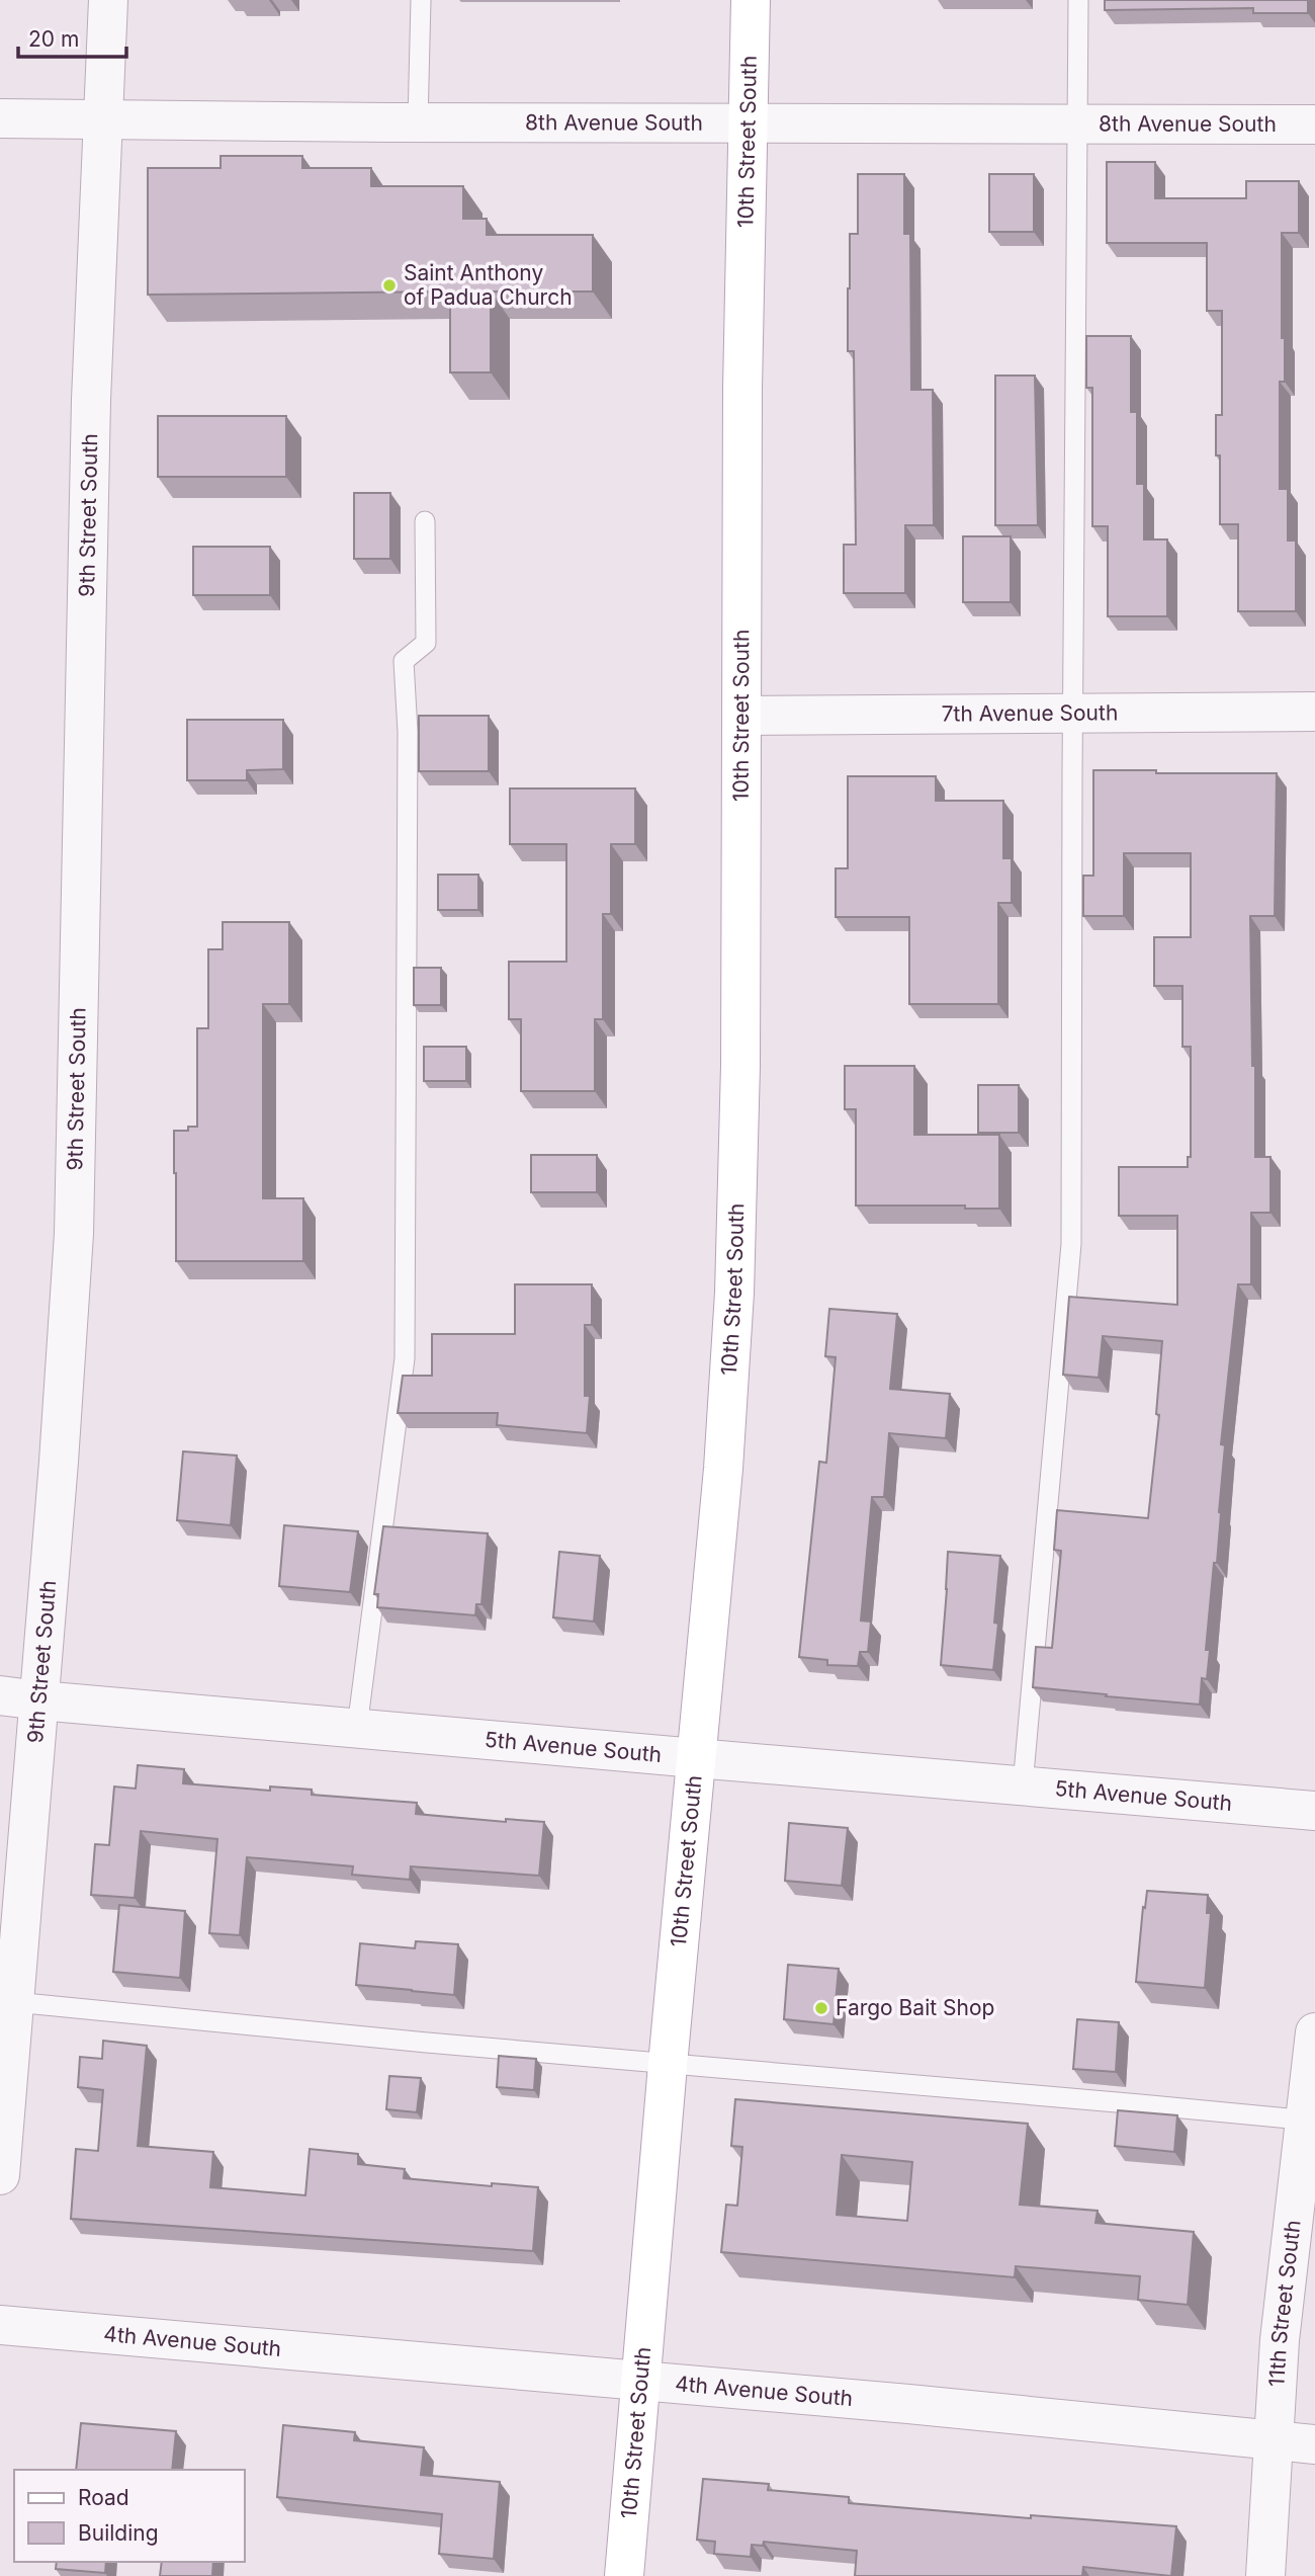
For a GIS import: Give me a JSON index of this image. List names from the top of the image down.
{
  "streets": {
    "main road": ["10th Street South"],
    "street": [
      "8th Avenue South",
      "9th Street South",
      "7th Avenue South",
      "5th Avenue South",
      "11th Street South",
      "4th Avenue South"
    ]
  },
  "crossings": [
    ["8th Avenue South", "10th Street South"],
    ["8th Avenue South", "9th Street South"],
    ["10th Street South", "7th Avenue South"],
    ["10th Street South", "5th Avenue South"],
    ["10th Street South", "4th Avenue South"],
    ["9th Street South", "5th Avenue South"],
    ["11th Street South", "4th Avenue South"]
  ],
  "places": ["Saint Anthony of Padua Church", "Fargo Bait Shop"],
  "legend": ["Road", "Building"],
  "scale_bar": "20 m"
}
